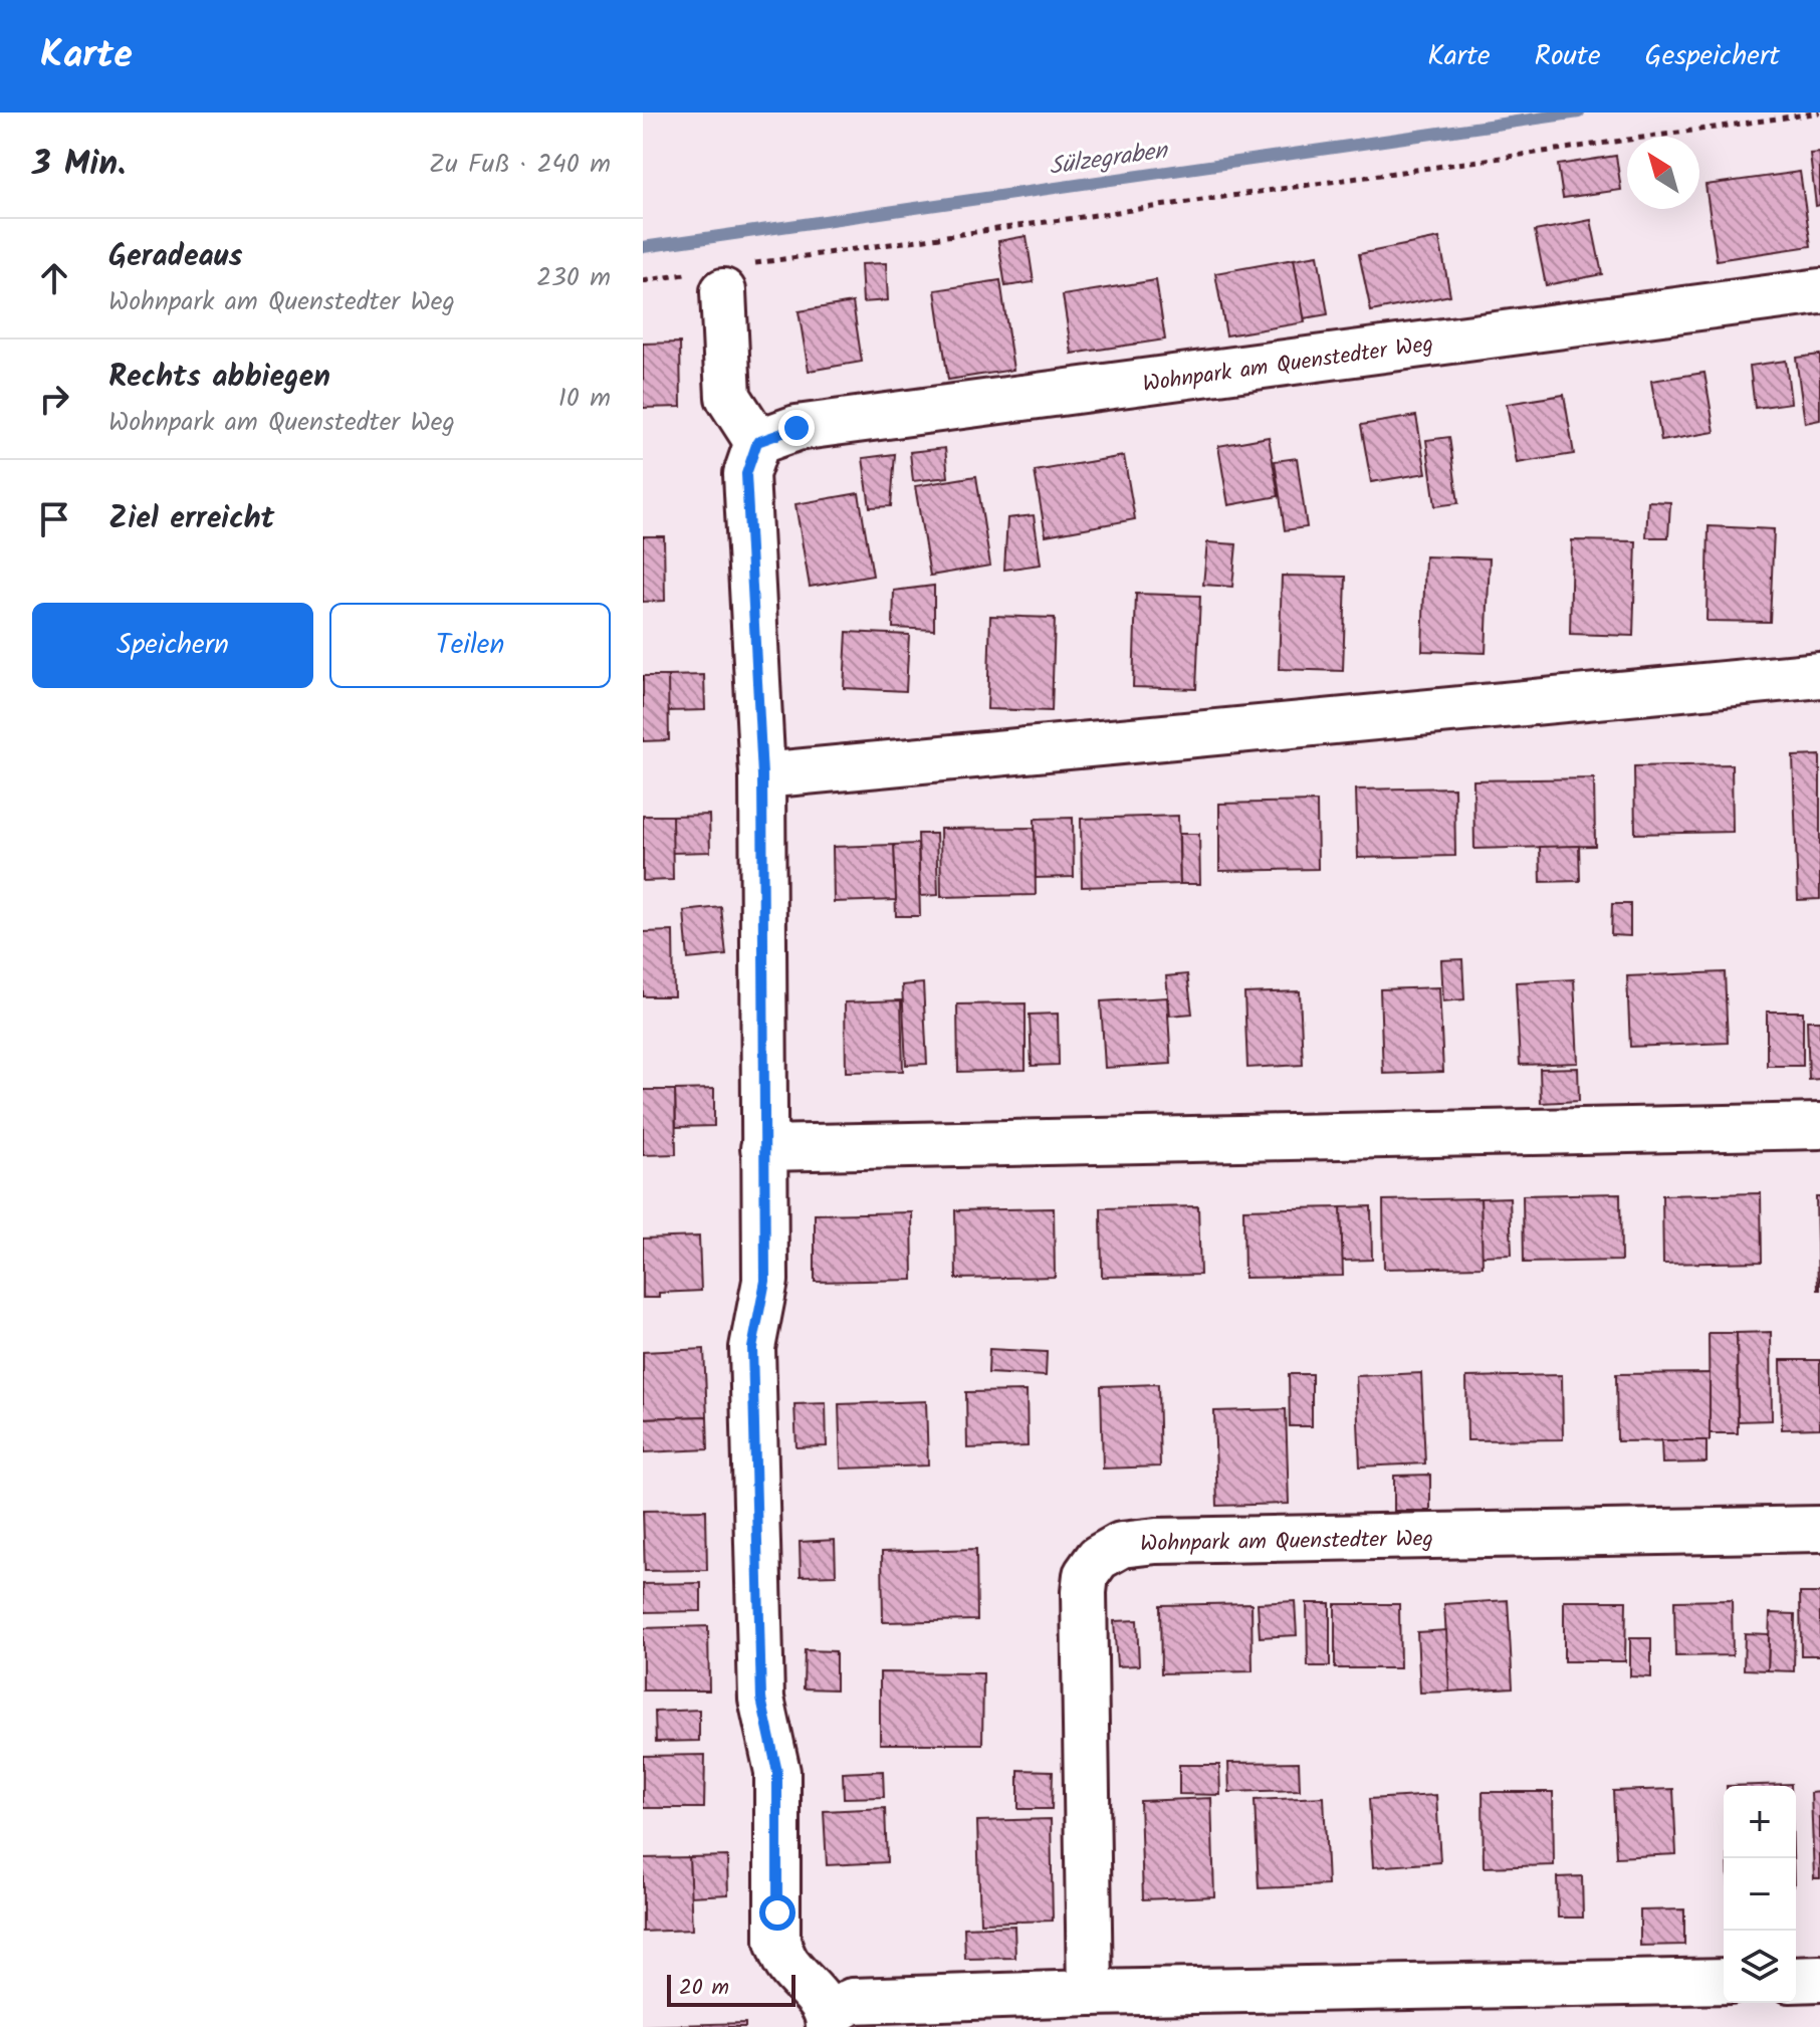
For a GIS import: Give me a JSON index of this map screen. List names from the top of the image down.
{
  "streets": {
    "street": ["Wohnpark am Quenstedter Weg"]
  },
  "water": ["Sülzegraben"],
  "scale_bar": "20 m",
  "north": "top left",
  "page": {
    "header": "Karte",
    "nav": ["Karte", "Route", "Gespeichert"],
    "heading": ["3 Min.", "Zu Fuß · 240 m"],
    "list": [
      ["Geradeaus", "Wohnpark am Quenstedter Weg", "230 m"],
      ["Rechts abbiegen", "Wohnpark am Quenstedter Weg", "10 m"],
      "Ziel erreicht"
    ],
    "buttons": ["Speichern", "Teilen"],
    "map_buttons": ["+", "−"],
    "scale": "20 m"
  }
}
